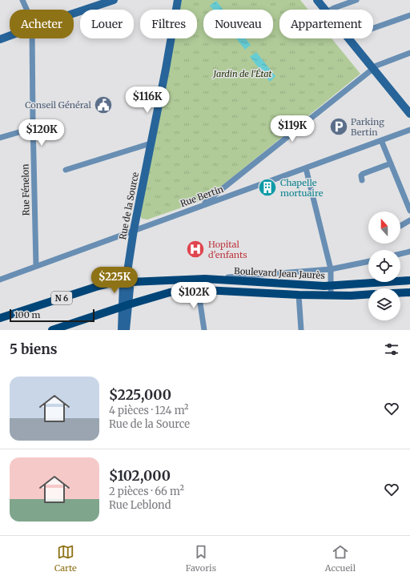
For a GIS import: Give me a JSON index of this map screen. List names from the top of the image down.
{
  "streets": {
    "main road": ["Boulevard Jean Jaurès", "N 6"],
    "street": ["Rue Fénelon", "Rue Bertin", "Rue de la Source"]
  },
  "crossings": [
    ["Rue Fénelon", "Rue Bertin"],
    ["Rue Bertin", "Rue de la Source"],
    ["Rue de la Source", "Boulevard Jean Jaurès"]
  ],
  "parks": ["Jardin de l'État"],
  "places": {
    "public building": ["Conseil Général"],
    "parking": ["Parking Bertin"],
    "building": ["Chapelle mortuaire"],
    "hospital": ["Hopital d'enfants"]
  },
  "scale_bar": "100 m",
  "north": "top",
  "page": {
    "chip": [
      "Acheter",
      "Louer",
      "Filtres",
      "Nouveau",
      "Appartement"
    ],
    "price": [
      "$116K",
      "$119K",
      "$120K",
      "$225K",
      "$102K"
    ],
    "scale": "100 m",
    "heading": "5 biens",
    "list": [
      {
        "name": "$225,000",
        "note": "4 pièces · 124 m² · Rue de la Source"
      },
      {
        "name": "$102,000",
        "note": "2 pièces · 66 m² · Rue Leblond"
      }
    ],
    "tabs": ["Carte", "Favoris", "Accueil"]
  }
}
